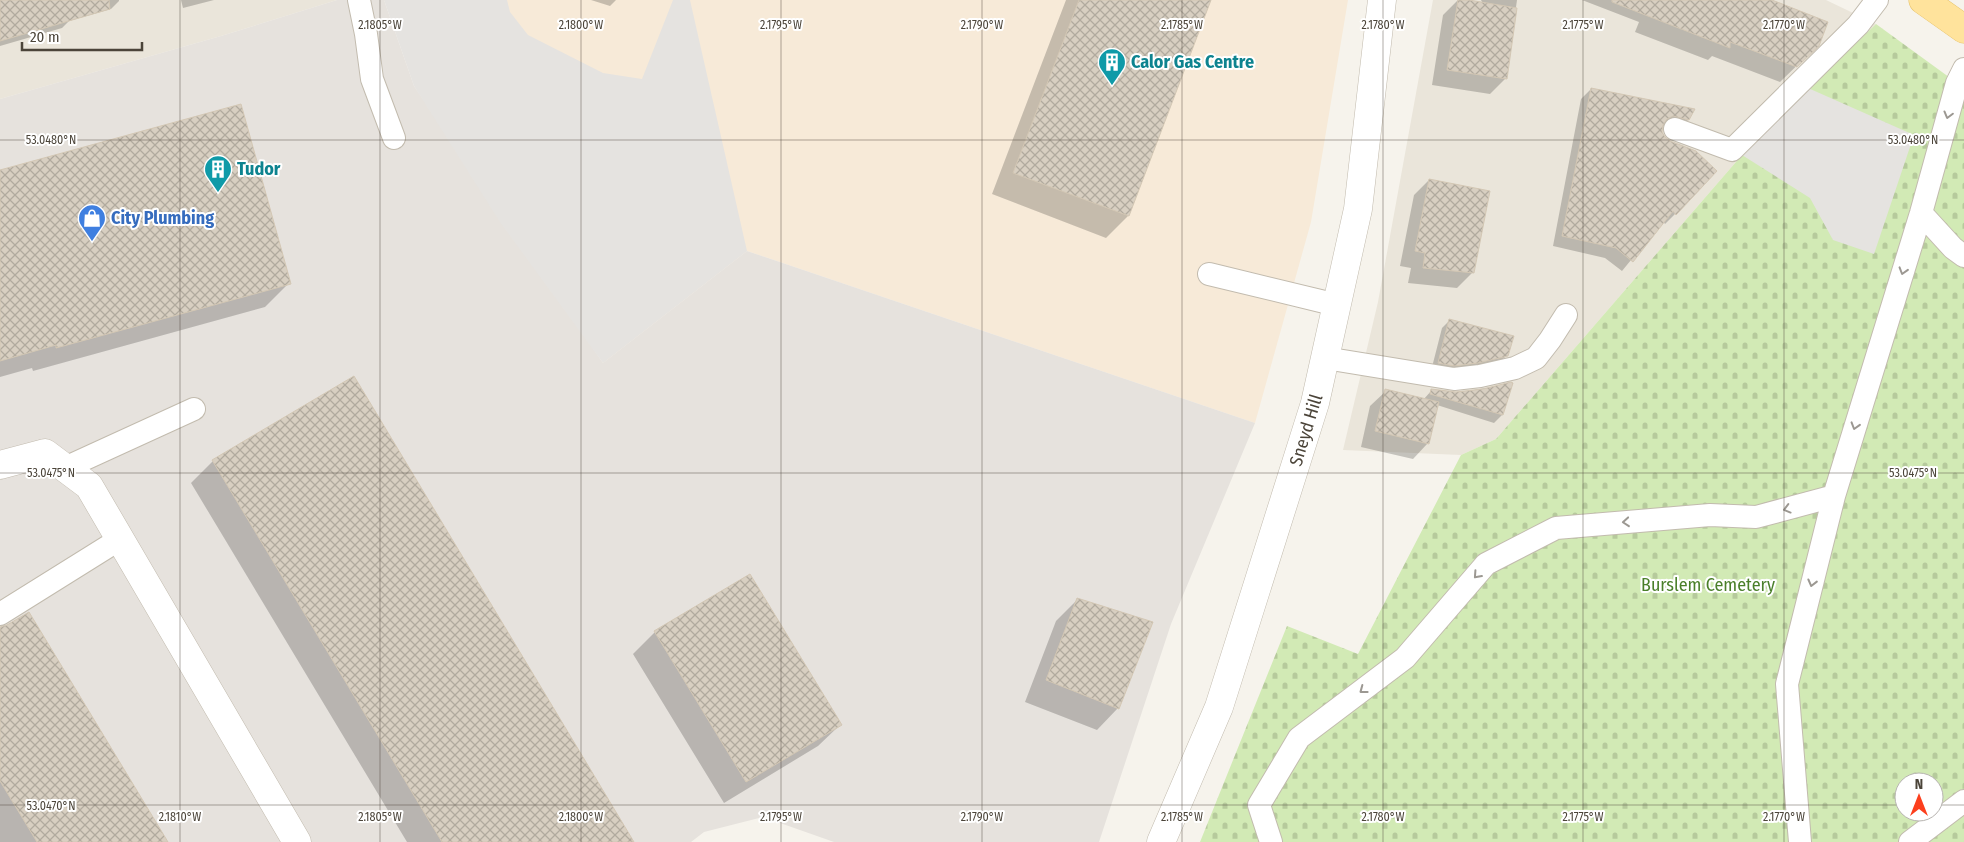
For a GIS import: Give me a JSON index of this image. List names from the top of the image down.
{
  "streets": {
    "street": ["Sneyd Hill"]
  },
  "parks": ["Burslem Cemetery"],
  "places": {
    "building": ["Calor Gas Centre", "Tudor"],
    "shop": ["City Plumbing"]
  },
  "scale_bar": "20 m",
  "north": "top",
  "coordinates": [
    "2.1805°W",
    "2.1800°W",
    "2.1795°W",
    "2.1790°W",
    "2.1785°W",
    "2.1780°W",
    "2.1775°W",
    "2.1770°W",
    "53.0480°N",
    "53.0475°N",
    "53.0470°N",
    "2.1810°W"
  ]
}
